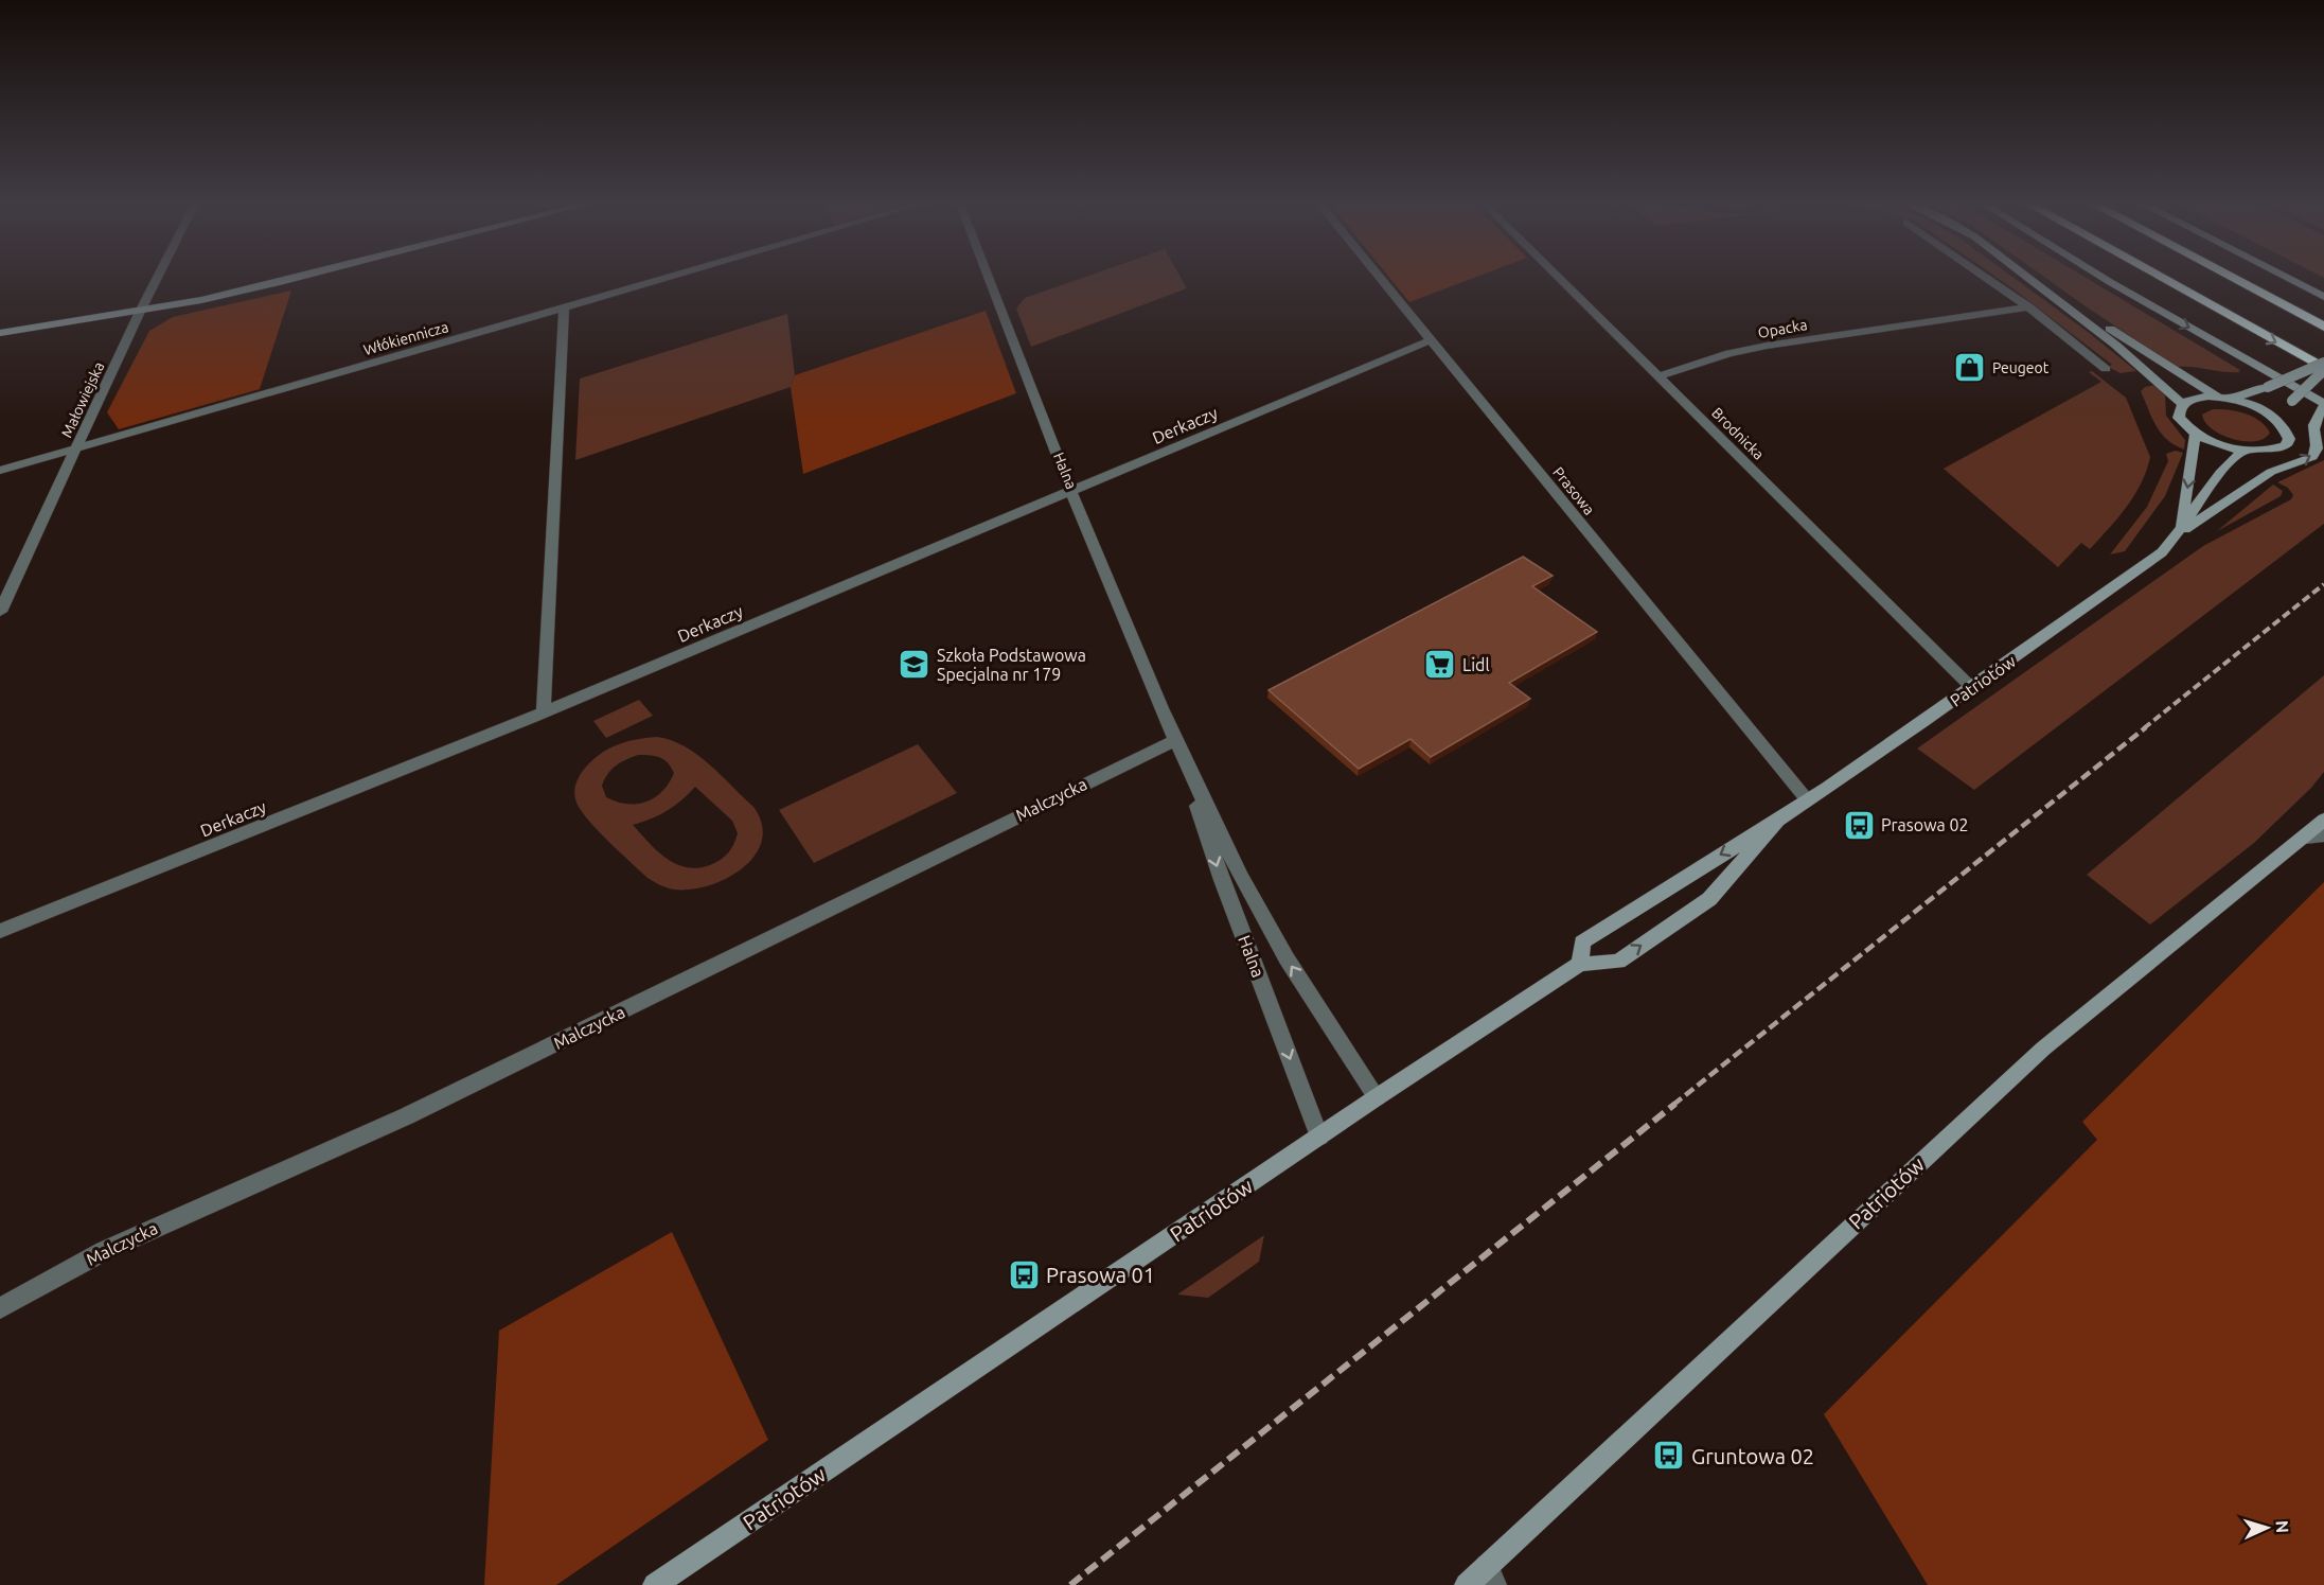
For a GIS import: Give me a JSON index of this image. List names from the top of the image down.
{
  "streets": {
    "main road": ["Patriotów"],
    "street": [
      "Opacka",
      "Włókiennicza",
      "Małowiejska",
      "Derkaczy",
      "Brodnicka",
      "Halna",
      "Prasowa",
      "Malczycka"
    ]
  },
  "crossings": [
    ["Opacka", "Brodnicka"],
    ["Włókiennicza", "Małowiejska"],
    ["Derkaczy", "Halna"],
    ["Derkaczy", "Prasowa"],
    ["Brodnicka", "Patriotów"],
    ["Halna", "Patriotów"],
    ["Halna", "Malczycka"],
    ["Prasowa", "Patriotów"]
  ],
  "places": {
    "shop": ["Peugeot"],
    "school or university": ["Szkoła Podstawowa Specjalna nr 179"],
    "supermarket": ["Lidl"],
    "bus stop": ["Prasowa 02", "Prasowa 01", "Gruntowa 02"]
  },
  "north": "right"
}
